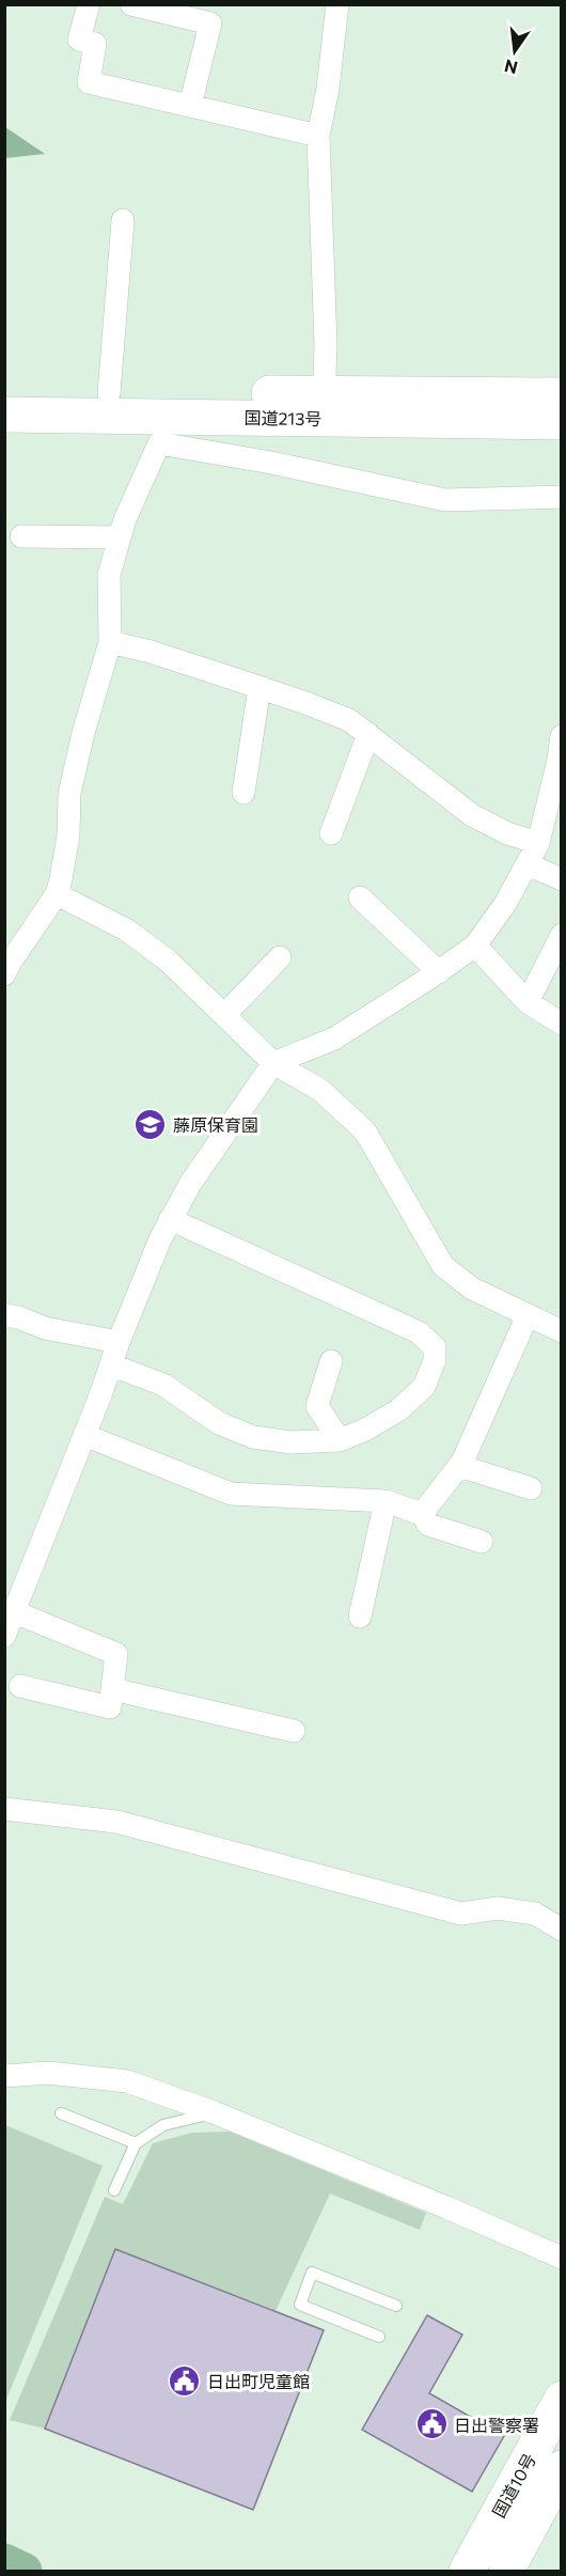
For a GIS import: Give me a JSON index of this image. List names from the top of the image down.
{
  "streets": {
    "highway": ["国道213号", "国道10号"]
  },
  "places": {
    "school or university": ["藤原保育園"],
    "public building": ["日出町児童館", "日出警察署"]
  },
  "north": "bottom"
}
